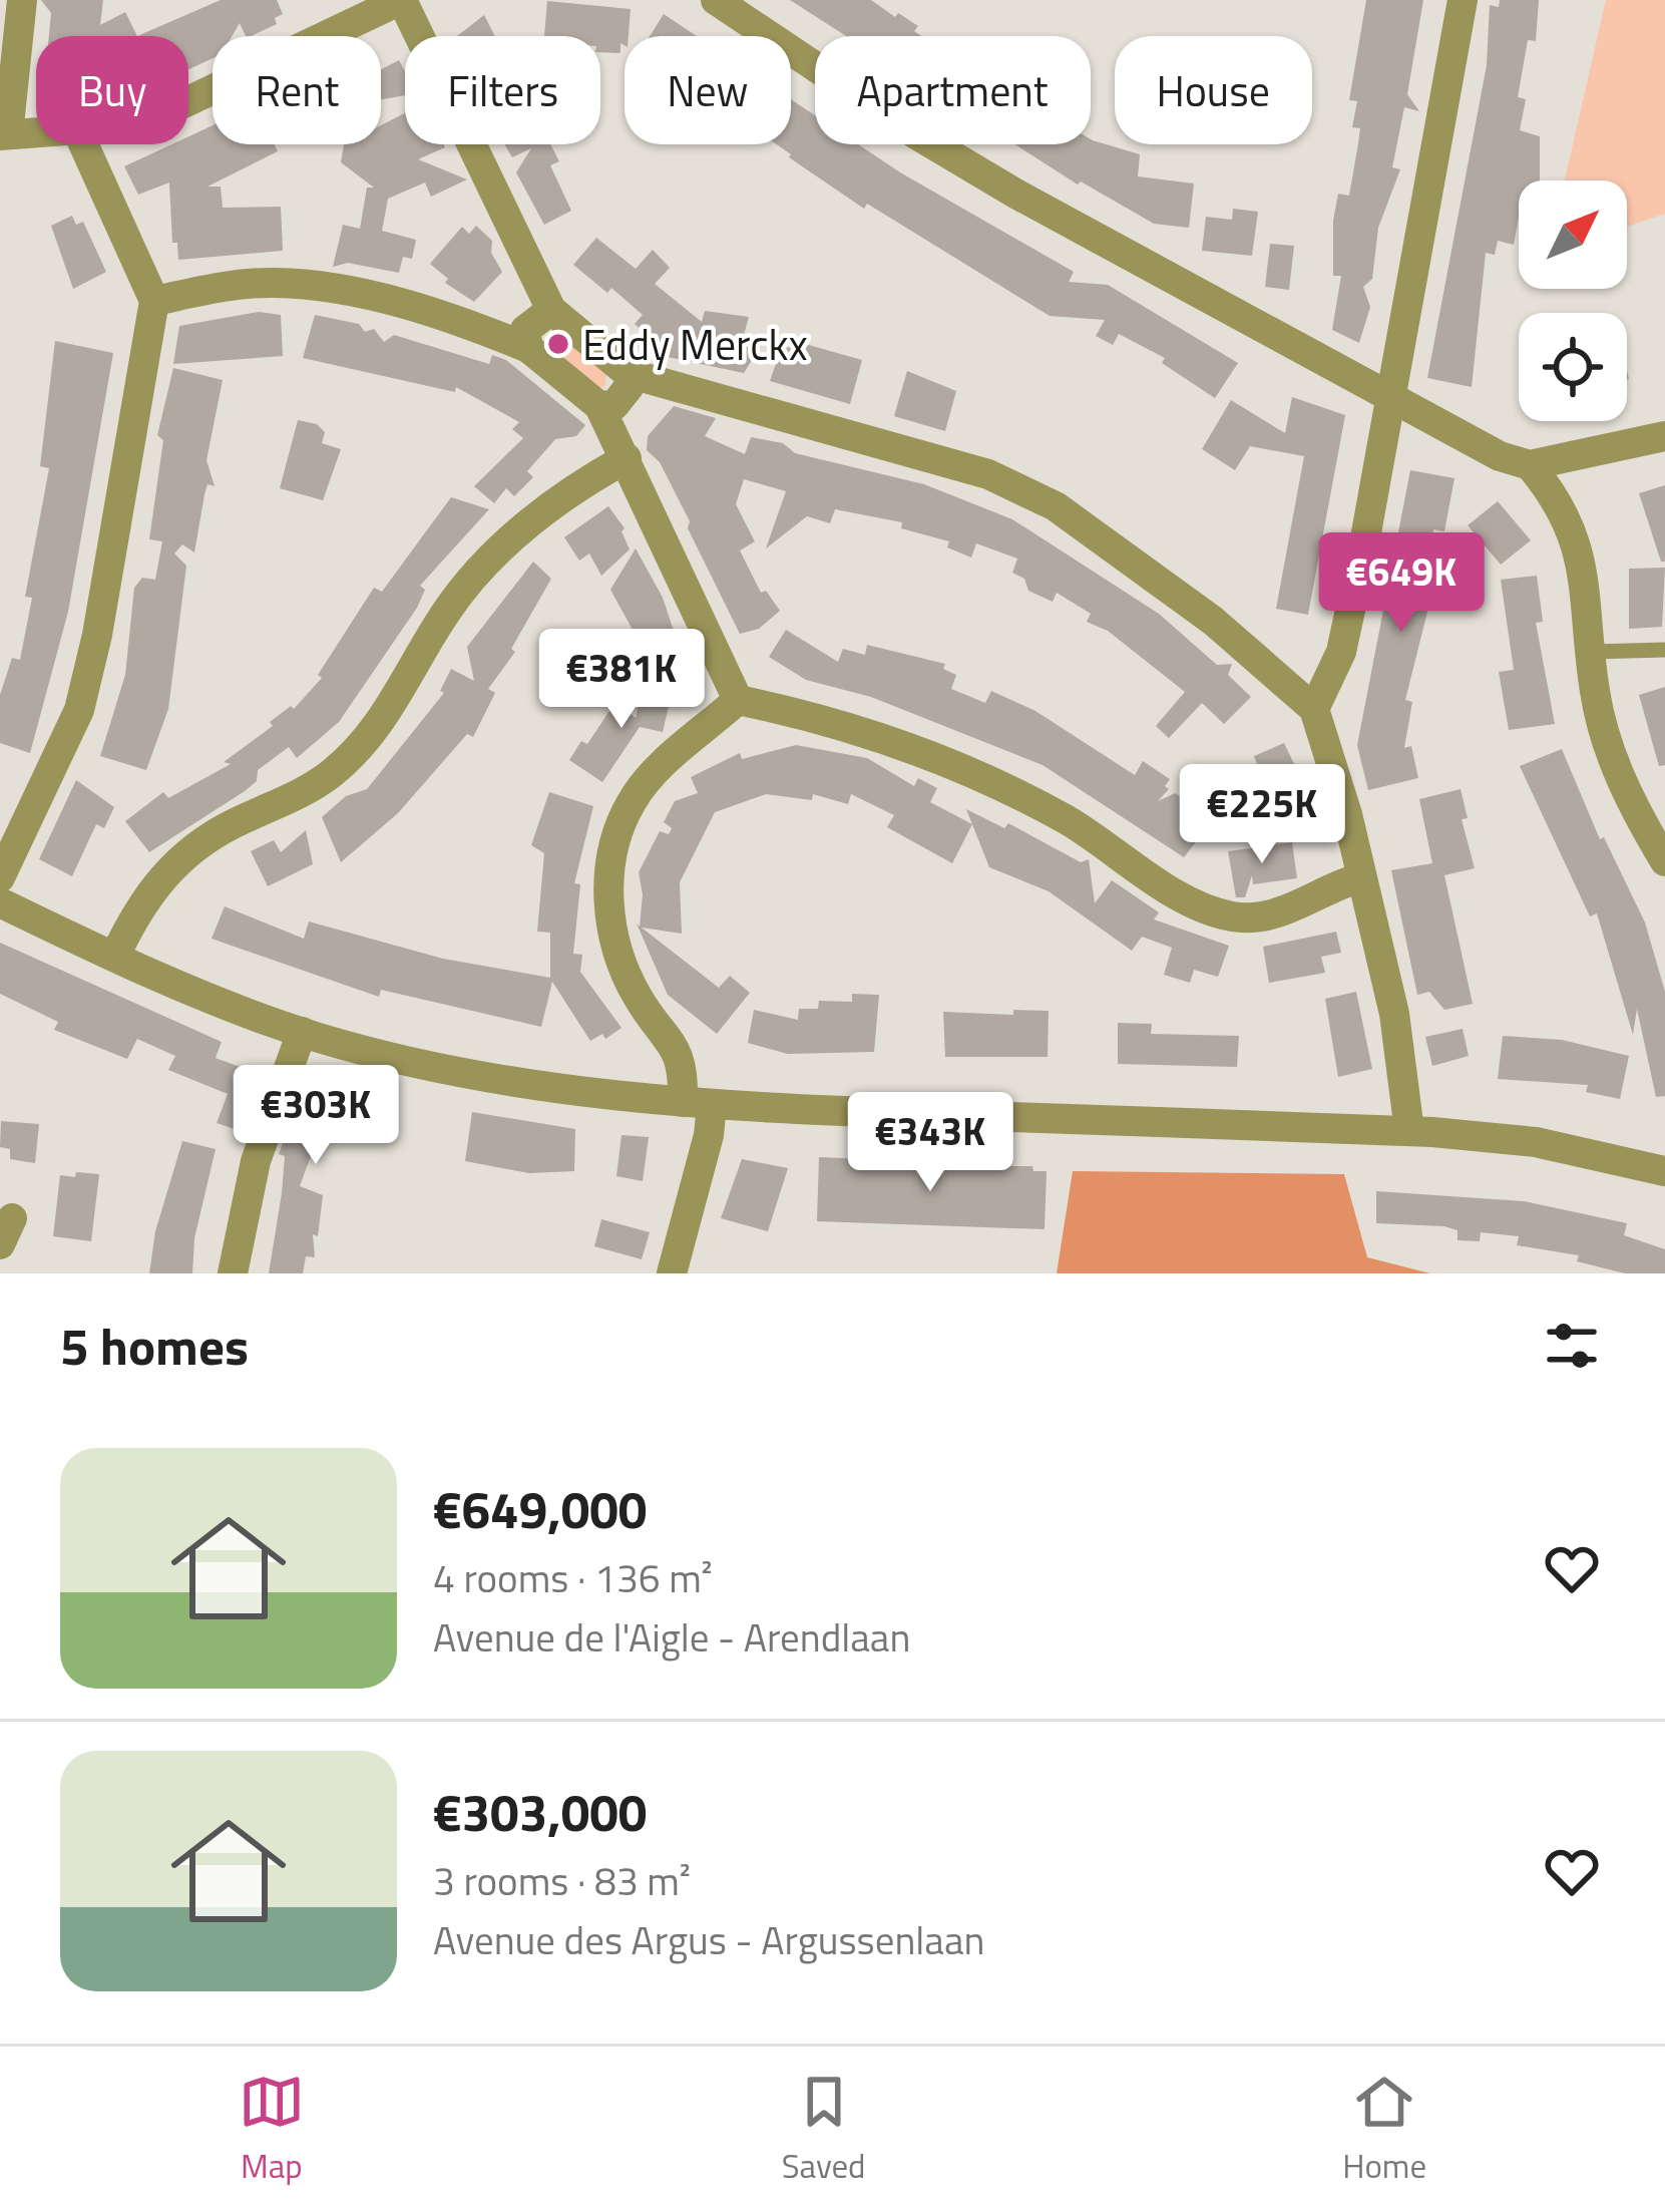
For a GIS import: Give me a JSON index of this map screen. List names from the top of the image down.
{
  "places": ["Eddy Merckx"],
  "north": "top right",
  "page": {
    "chip": [
      "Buy",
      "Rent",
      "Filters",
      "New",
      "Apartment",
      "House"
    ],
    "price": [
      "€649K",
      "€381K",
      "€225K",
      "€303K",
      "€343K"
    ],
    "heading": "5 homes",
    "list": [
      {
        "name": "€649,000",
        "note": "4 rooms · 136 m² · Avenue de l'Aigle - Arendlaan"
      },
      {
        "name": "€303,000",
        "note": "3 rooms · 83 m² · Avenue des Argus - Argussenlaan"
      }
    ],
    "tabs": ["Map", "Saved", "Home"]
  }
}
